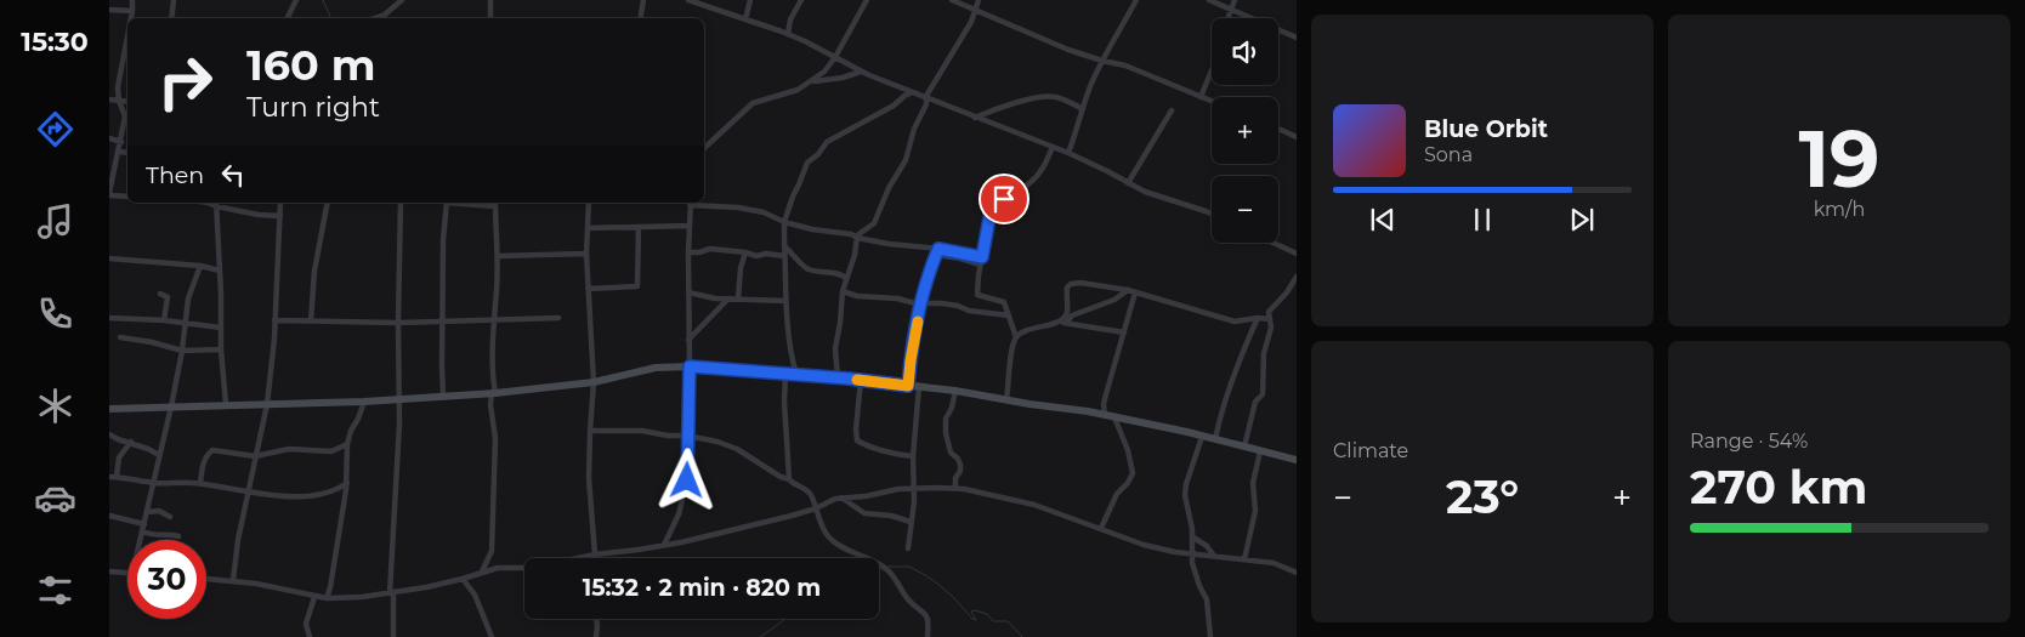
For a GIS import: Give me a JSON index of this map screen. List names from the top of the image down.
{
  "page": {
    "tabs": "15:30",
    "tile": [
      ["19", "km/h"],
      "Climate",
      ["Range · 54%", "270 km"]
    ],
    "map_buttons": ["+", "−"],
    "turn": ["160 m", "Turn right"],
    "song": ["Blue Orbit", "Sona"],
    "then": "Then",
    "heat": ["−", "23°", "+"],
    "limit": "30",
    "trip": "15:32 · 2 min · 820 m"
  }
}
